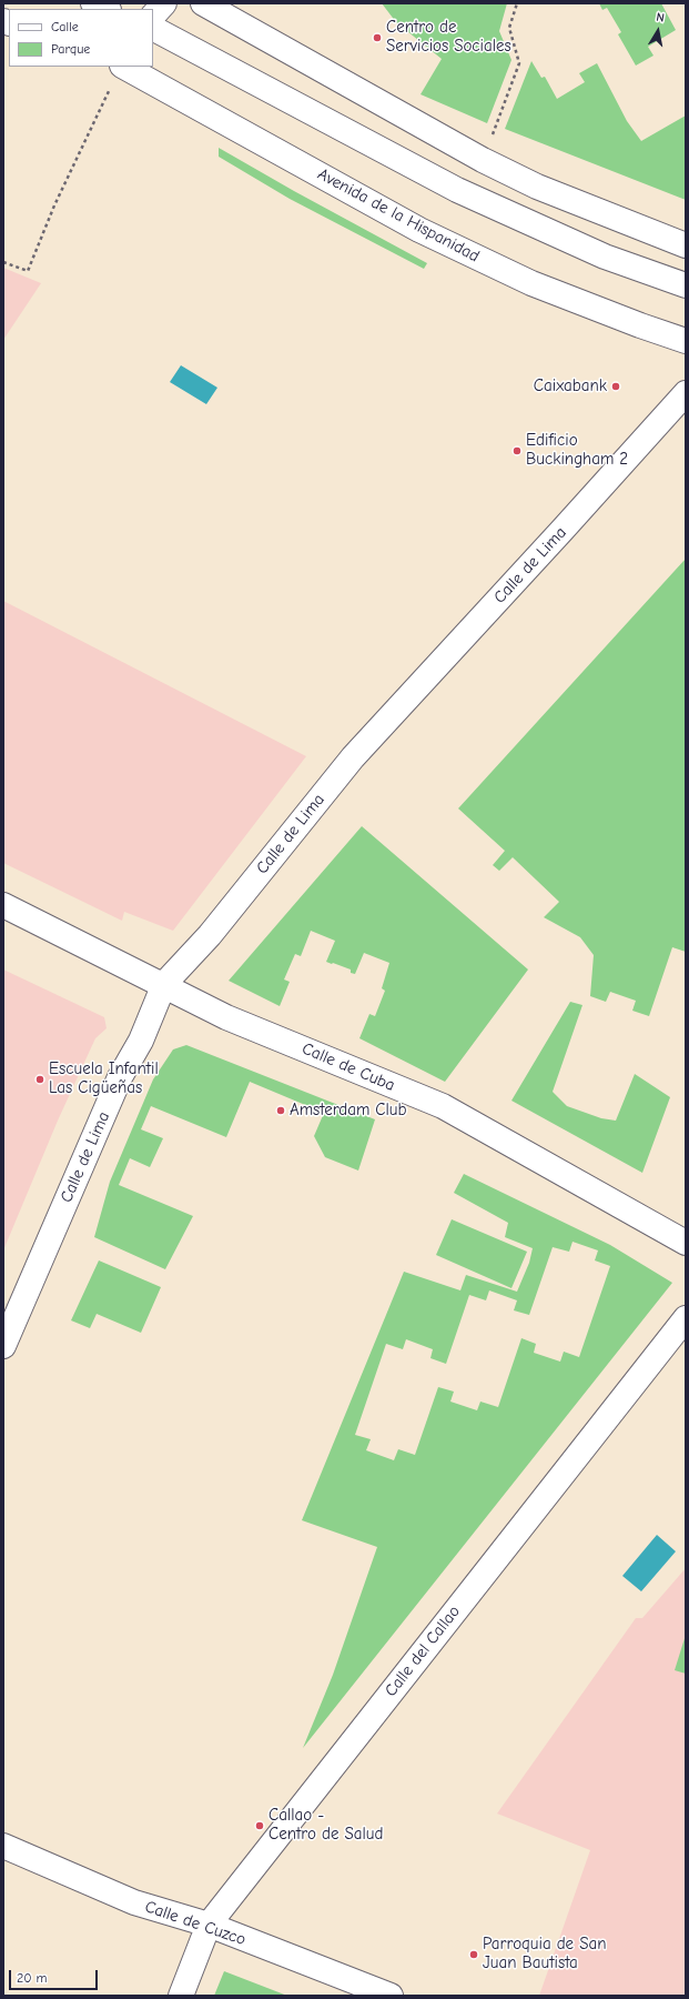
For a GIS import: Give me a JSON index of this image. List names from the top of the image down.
{
  "streets": {
    "street": [
      "Avenida de la Hispanidad",
      "Calle de Lima",
      "Calle de Cuba",
      "Calle del Callao",
      "Calle de Cuzco"
    ]
  },
  "crossings": [
    ["Calle de Lima", "Calle de Cuba"],
    ["Calle del Callao", "Calle de Cuzco"]
  ],
  "places": [
    "Centro de Servicios Sociales",
    "Caixabank",
    "Edificio Buckingham 2",
    "Escuela Infantil Las Cigüeñas",
    "Amsterdam Club",
    "Callao - Centro de Salud",
    "Parroquia de San Juan Bautista"
  ],
  "legend": ["Calle", "Parque"],
  "scale_bar": "20 m",
  "north": "top"
}
